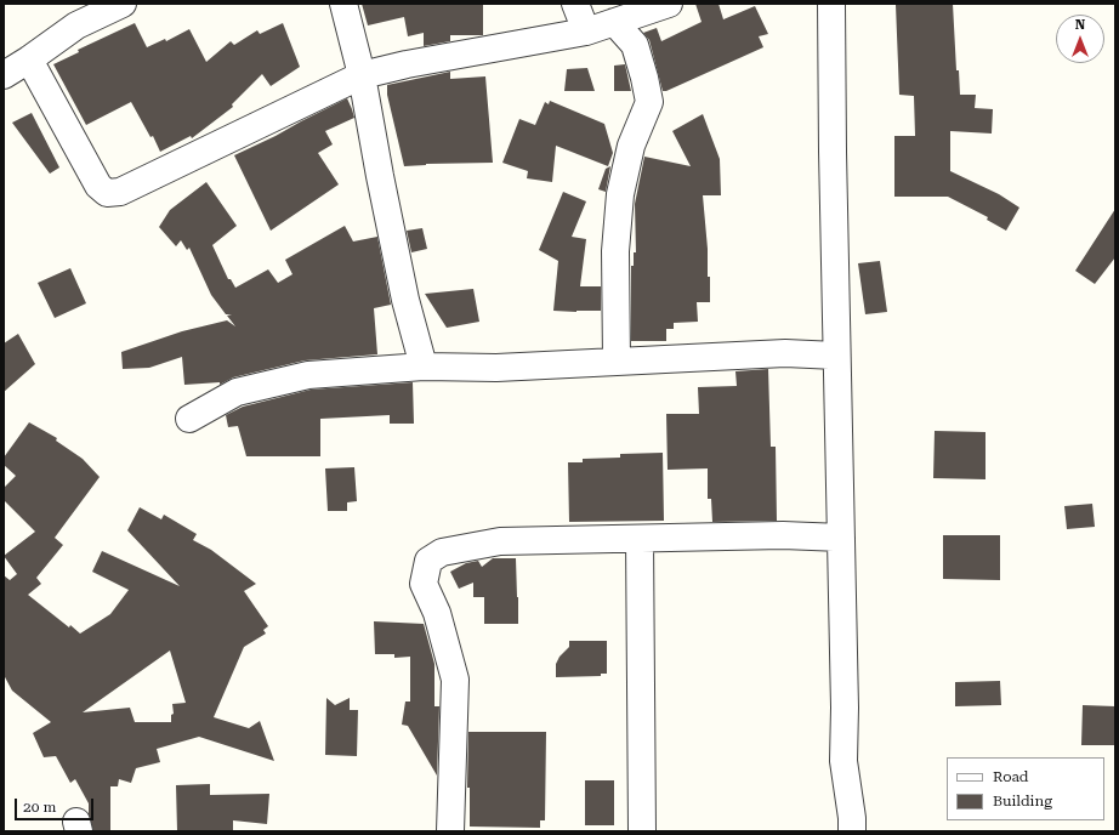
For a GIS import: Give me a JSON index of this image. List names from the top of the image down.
{
  "legend": ["Road", "Building"],
  "scale_bar": "20 m",
  "north": "top"
}
